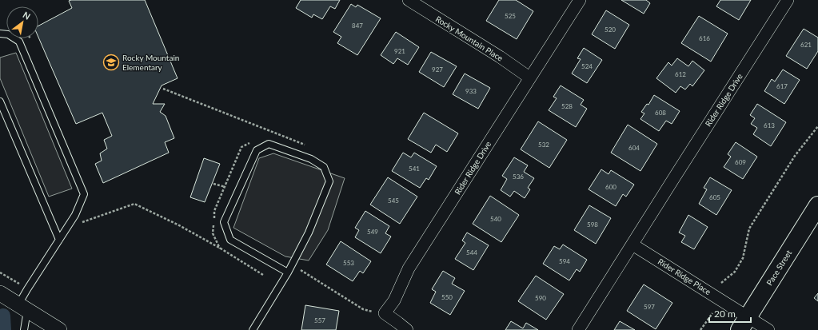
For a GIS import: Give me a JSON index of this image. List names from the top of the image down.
{
  "streets": {
    "main road": ["Pace Street"],
    "street": ["Rocky Mountain Place", "Rider Ridge Drive", "Rider Ridge Place"]
  },
  "crossings": [
    ["Rocky Mountain Place", "Rider Ridge Drive"],
    ["Rider Ridge Drive", "Rider Ridge Place"],
    ["Pace Street", "Rider Ridge Place"]
  ],
  "places": {
    "school or university": ["Rocky Mountain Elementary"]
  },
  "house_numbers": [
    "525",
    "847",
    "520",
    "616",
    "621",
    "921",
    "524",
    "927",
    "612",
    "617",
    "933",
    "528",
    "608",
    "613",
    "532",
    "604",
    "609",
    "541",
    "536",
    "600",
    "605",
    "545",
    "540",
    "598",
    "549",
    "544",
    "594",
    "553",
    "550",
    "590",
    "597",
    "557"
  ],
  "scale_bar": "20 m",
  "north": "top right"
}
